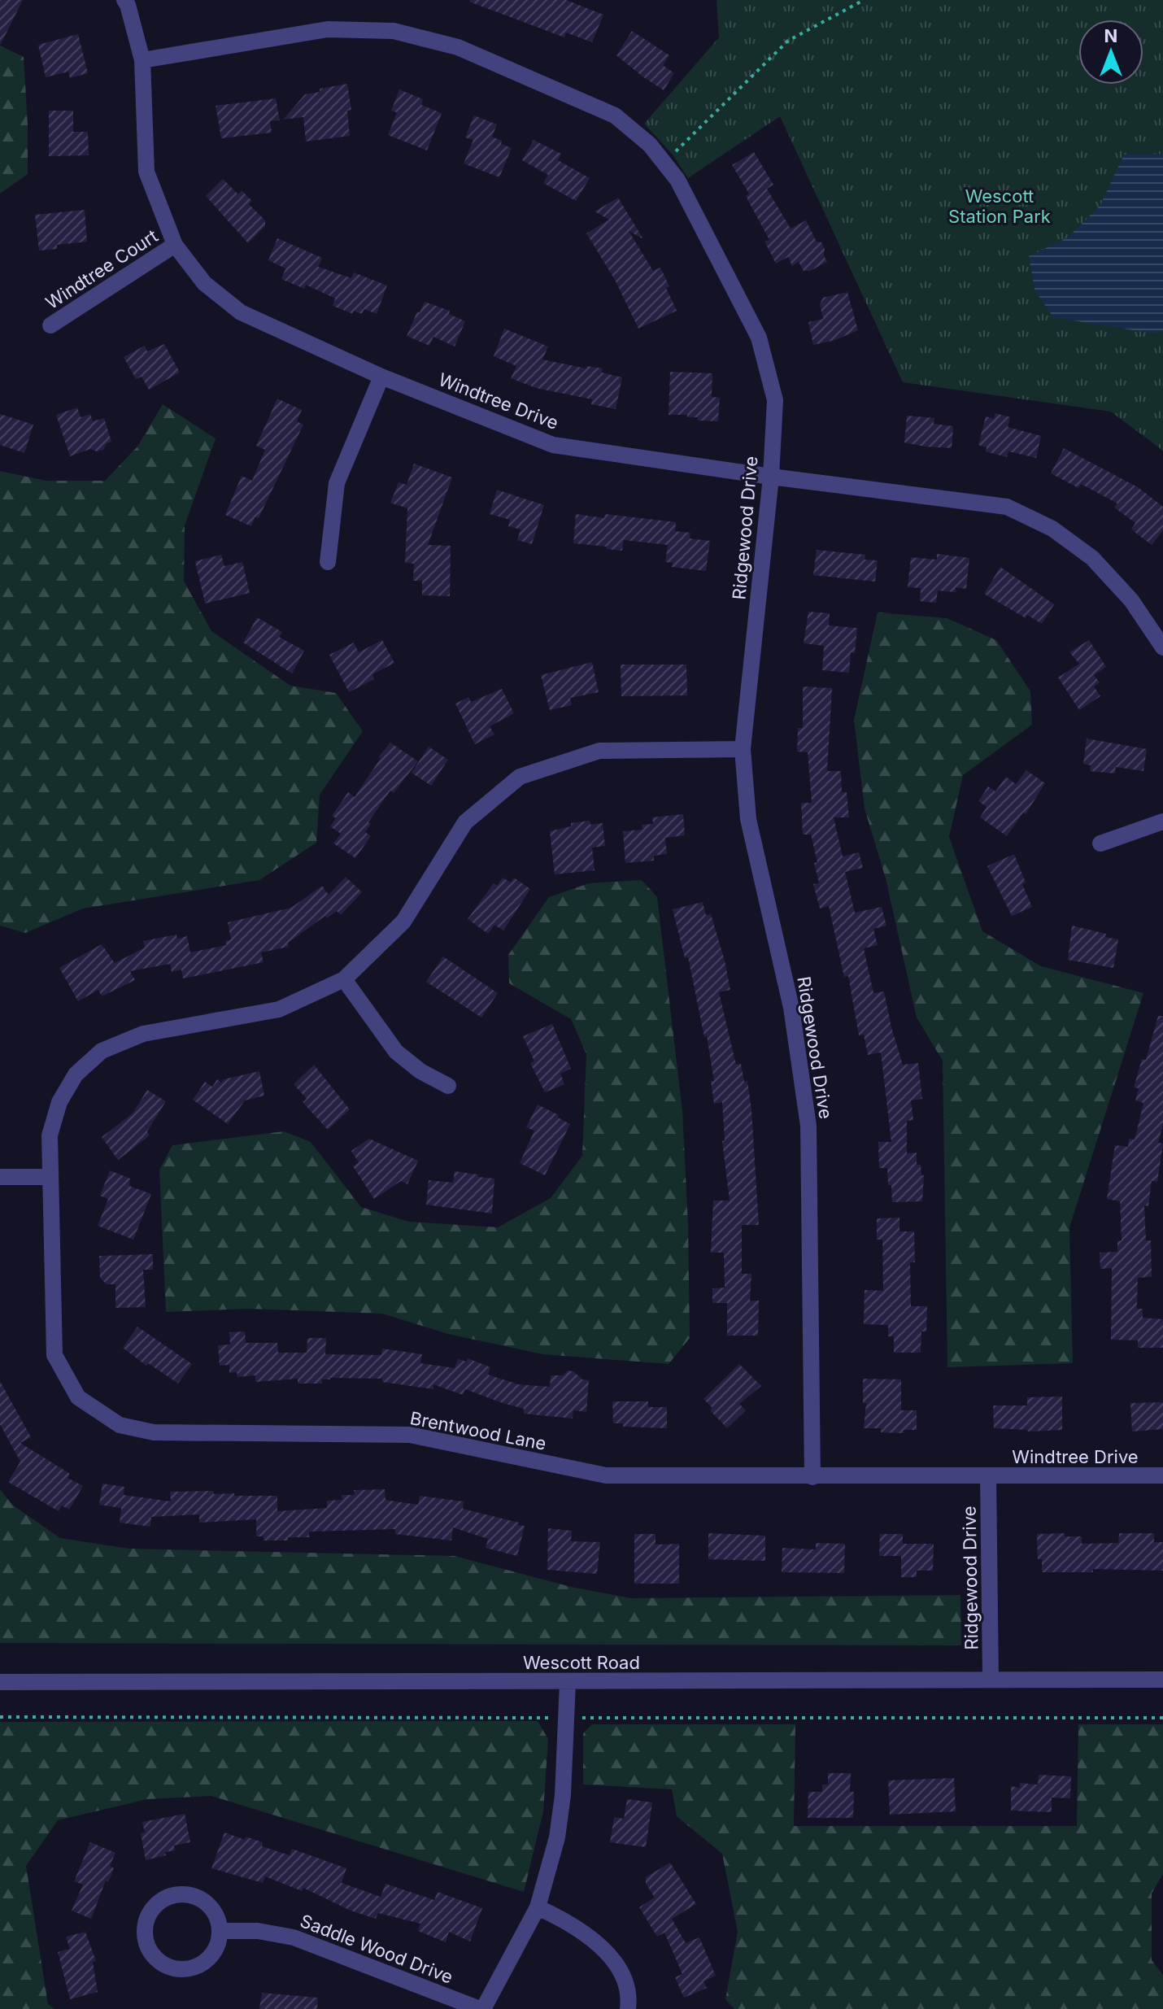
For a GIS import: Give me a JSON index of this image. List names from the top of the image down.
{
  "streets": {
    "street": [
      "Windtree Court",
      "Windtree Drive",
      "Ridgewood Drive",
      "Brentwood Lane",
      "Wescott Road",
      "Saddle Wood Drive"
    ]
  },
  "crossings": [
    ["Windtree Court", "Windtree Drive"],
    ["Windtree Drive", "Ridgewood Drive"],
    ["Windtree Drive", "Brentwood Lane"],
    ["Ridgewood Drive", "Brentwood Lane"],
    ["Ridgewood Drive", "Wescott Road"],
    ["Wescott Road", "Saddle Wood Drive"]
  ],
  "parks": ["Wescott Station Park"],
  "north": "top"
}
